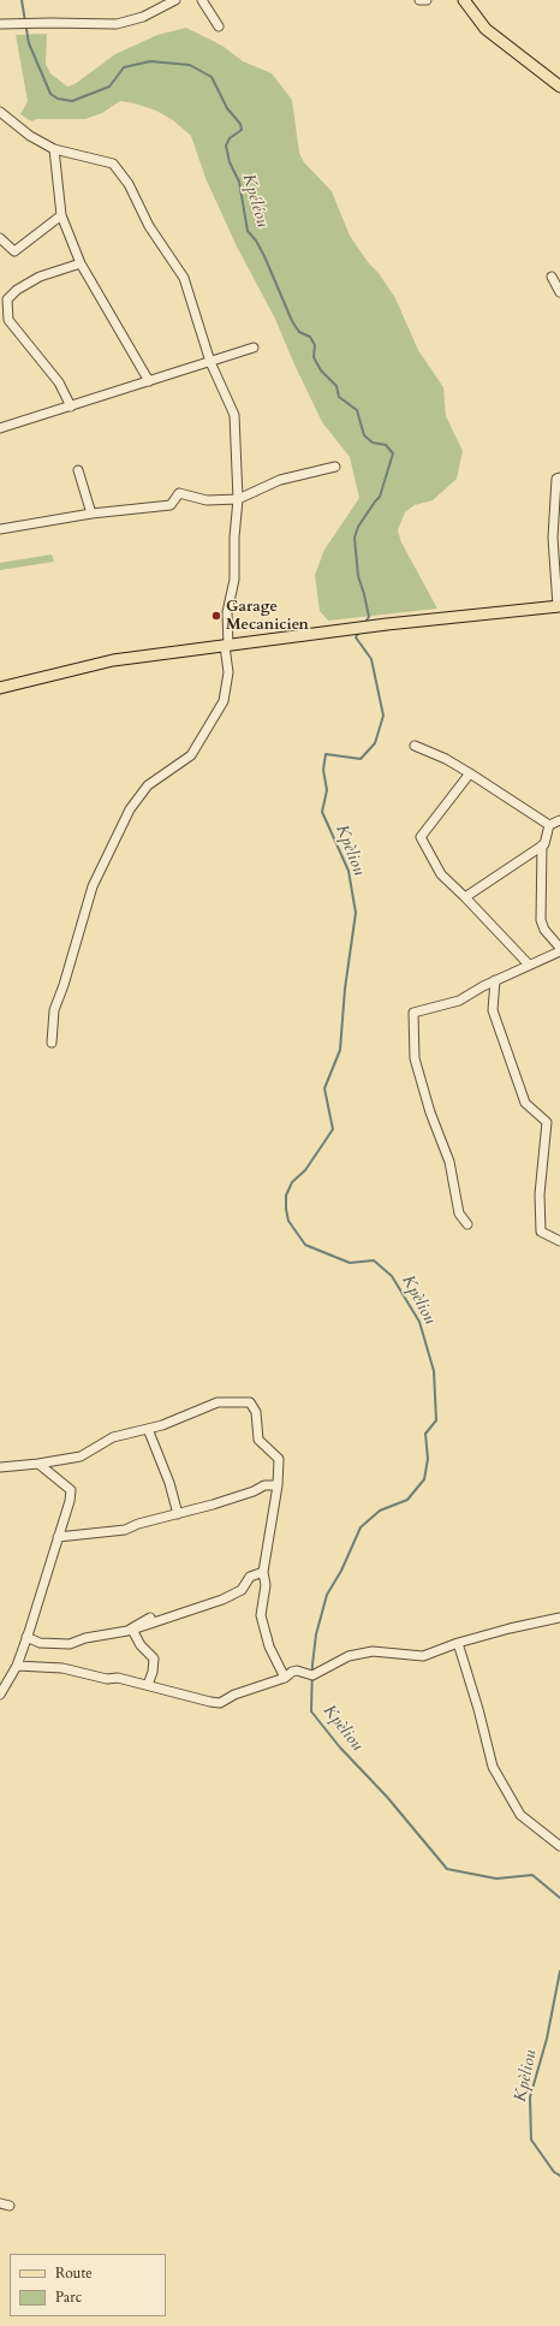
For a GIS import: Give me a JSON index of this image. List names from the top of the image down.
{
  "water": ["Kpéléou", "Kpèliou"],
  "places": ["Garage Mecanicien"],
  "legend": ["Route", "Parc"]
}
